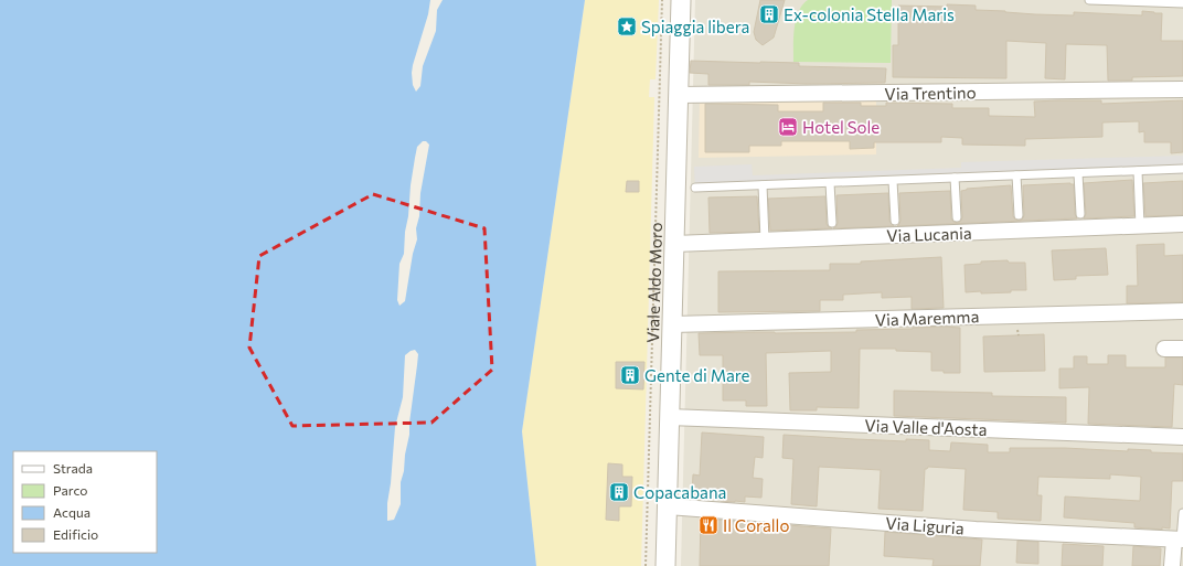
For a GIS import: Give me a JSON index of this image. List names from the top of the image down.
{
  "streets": {
    "street": [
      "Via Trentino",
      "Via Lucania",
      "Viale Aldo Moro",
      "Via Maremma",
      "Via Valle d'Aosta",
      "Via Liguria"
    ]
  },
  "crossings": [
    ["Via Trentino", "Viale Aldo Moro"],
    ["Via Lucania", "Viale Aldo Moro"],
    ["Viale Aldo Moro", "Via Maremma"],
    ["Viale Aldo Moro", "Via Valle d'Aosta"],
    ["Viale Aldo Moro", "Via Liguria"]
  ],
  "places": {
    "building": ["Ex-colonia Stella Maris", "Gente di Mare", "Copacabana"],
    "place": ["Spiaggia libera"],
    "hotel": ["Hotel Sole"],
    "restaurant": ["Il Corallo"]
  },
  "legend": [
    "Strada",
    "Parco",
    "Acqua",
    "Edificio"
  ]
}
